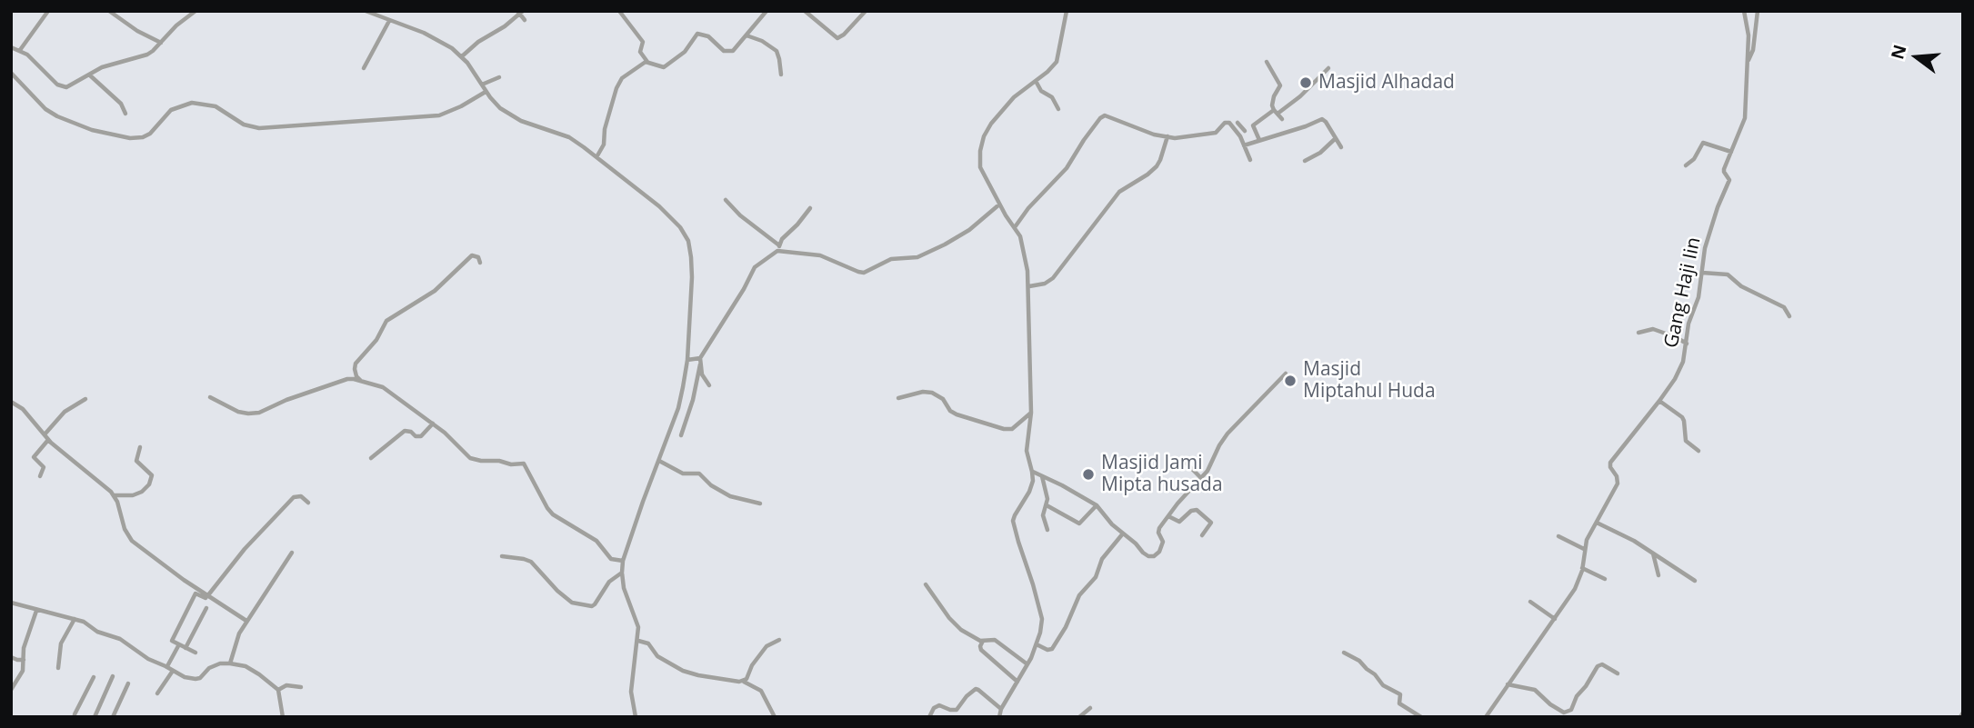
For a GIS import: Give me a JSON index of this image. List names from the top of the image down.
{
  "streets": {
    "street": ["Gang Haji Iin"]
  },
  "places": ["Masjid Alhadad", "Masjid Miptahul Huda", "Masjid Jami Mipta husada"],
  "north": "left"
}
